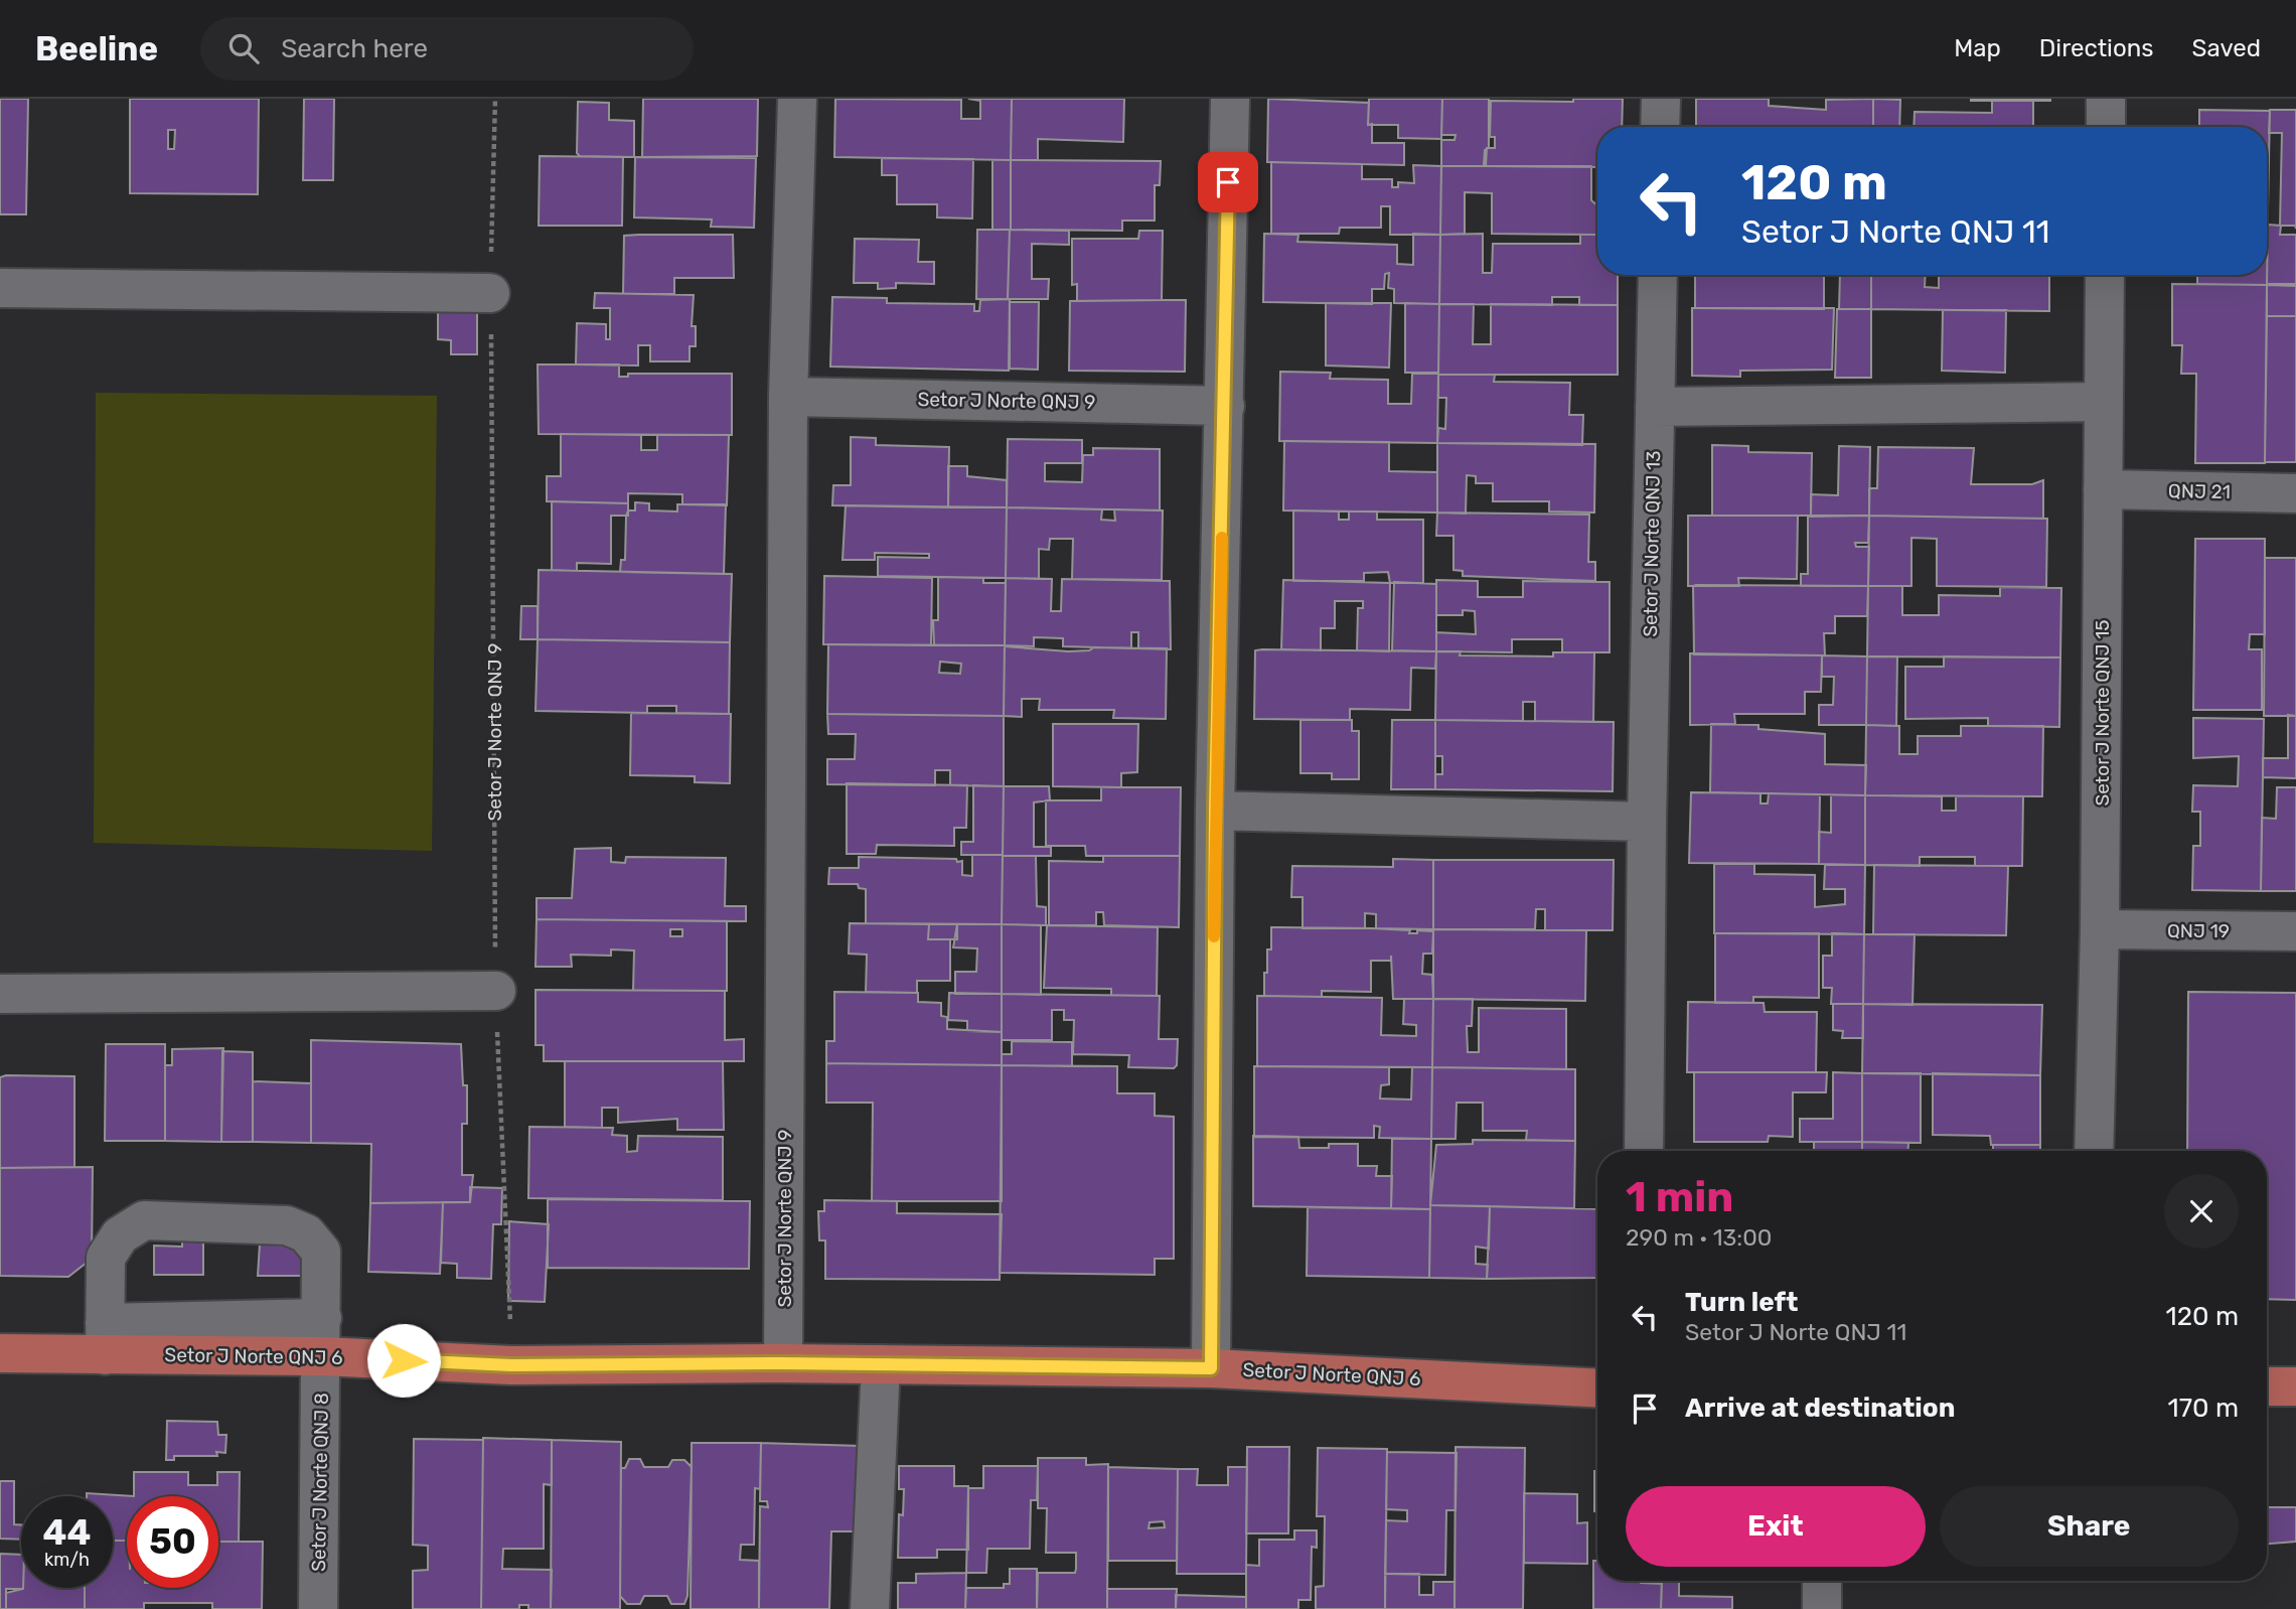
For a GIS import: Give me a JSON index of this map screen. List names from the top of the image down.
{
  "streets": {
    "main road": ["Setor J Norte QNJ 6"],
    "street": [
      "Setor J Norte QNJ 9",
      "QNJ 21",
      "Setor J Norte QNJ 13",
      "Setor J Norte QNJ 15",
      "QNJ 19",
      "Setor J Norte QNJ 8"
    ]
  },
  "crossings": [
    ["Setor J Norte QNJ 9", "Setor J Norte QNJ 6"],
    ["QNJ 21", "Setor J Norte QNJ 15"],
    ["Setor J Norte QNJ 15", "QNJ 19"],
    ["Setor J Norte QNJ 6", "Setor J Norte QNJ 8"]
  ],
  "page": {
    "header": "Beeline",
    "search": "Search here",
    "nav": ["Map", "Directions", "Saved"],
    "turn": ["120 m", "Setor J Norte QNJ 11"],
    "heading": ["1 min", "290 m · 13:00"],
    "list": [
      {
        "name": "Turn left",
        "note": "Setor J Norte QNJ 11",
        "value": "120 m"
      },
      {
        "name": "Arrive at destination",
        "value": "170 m"
      }
    ],
    "buttons": ["Exit", "Share"],
    "speed": "44 km/h",
    "limit": "50"
  }
}
